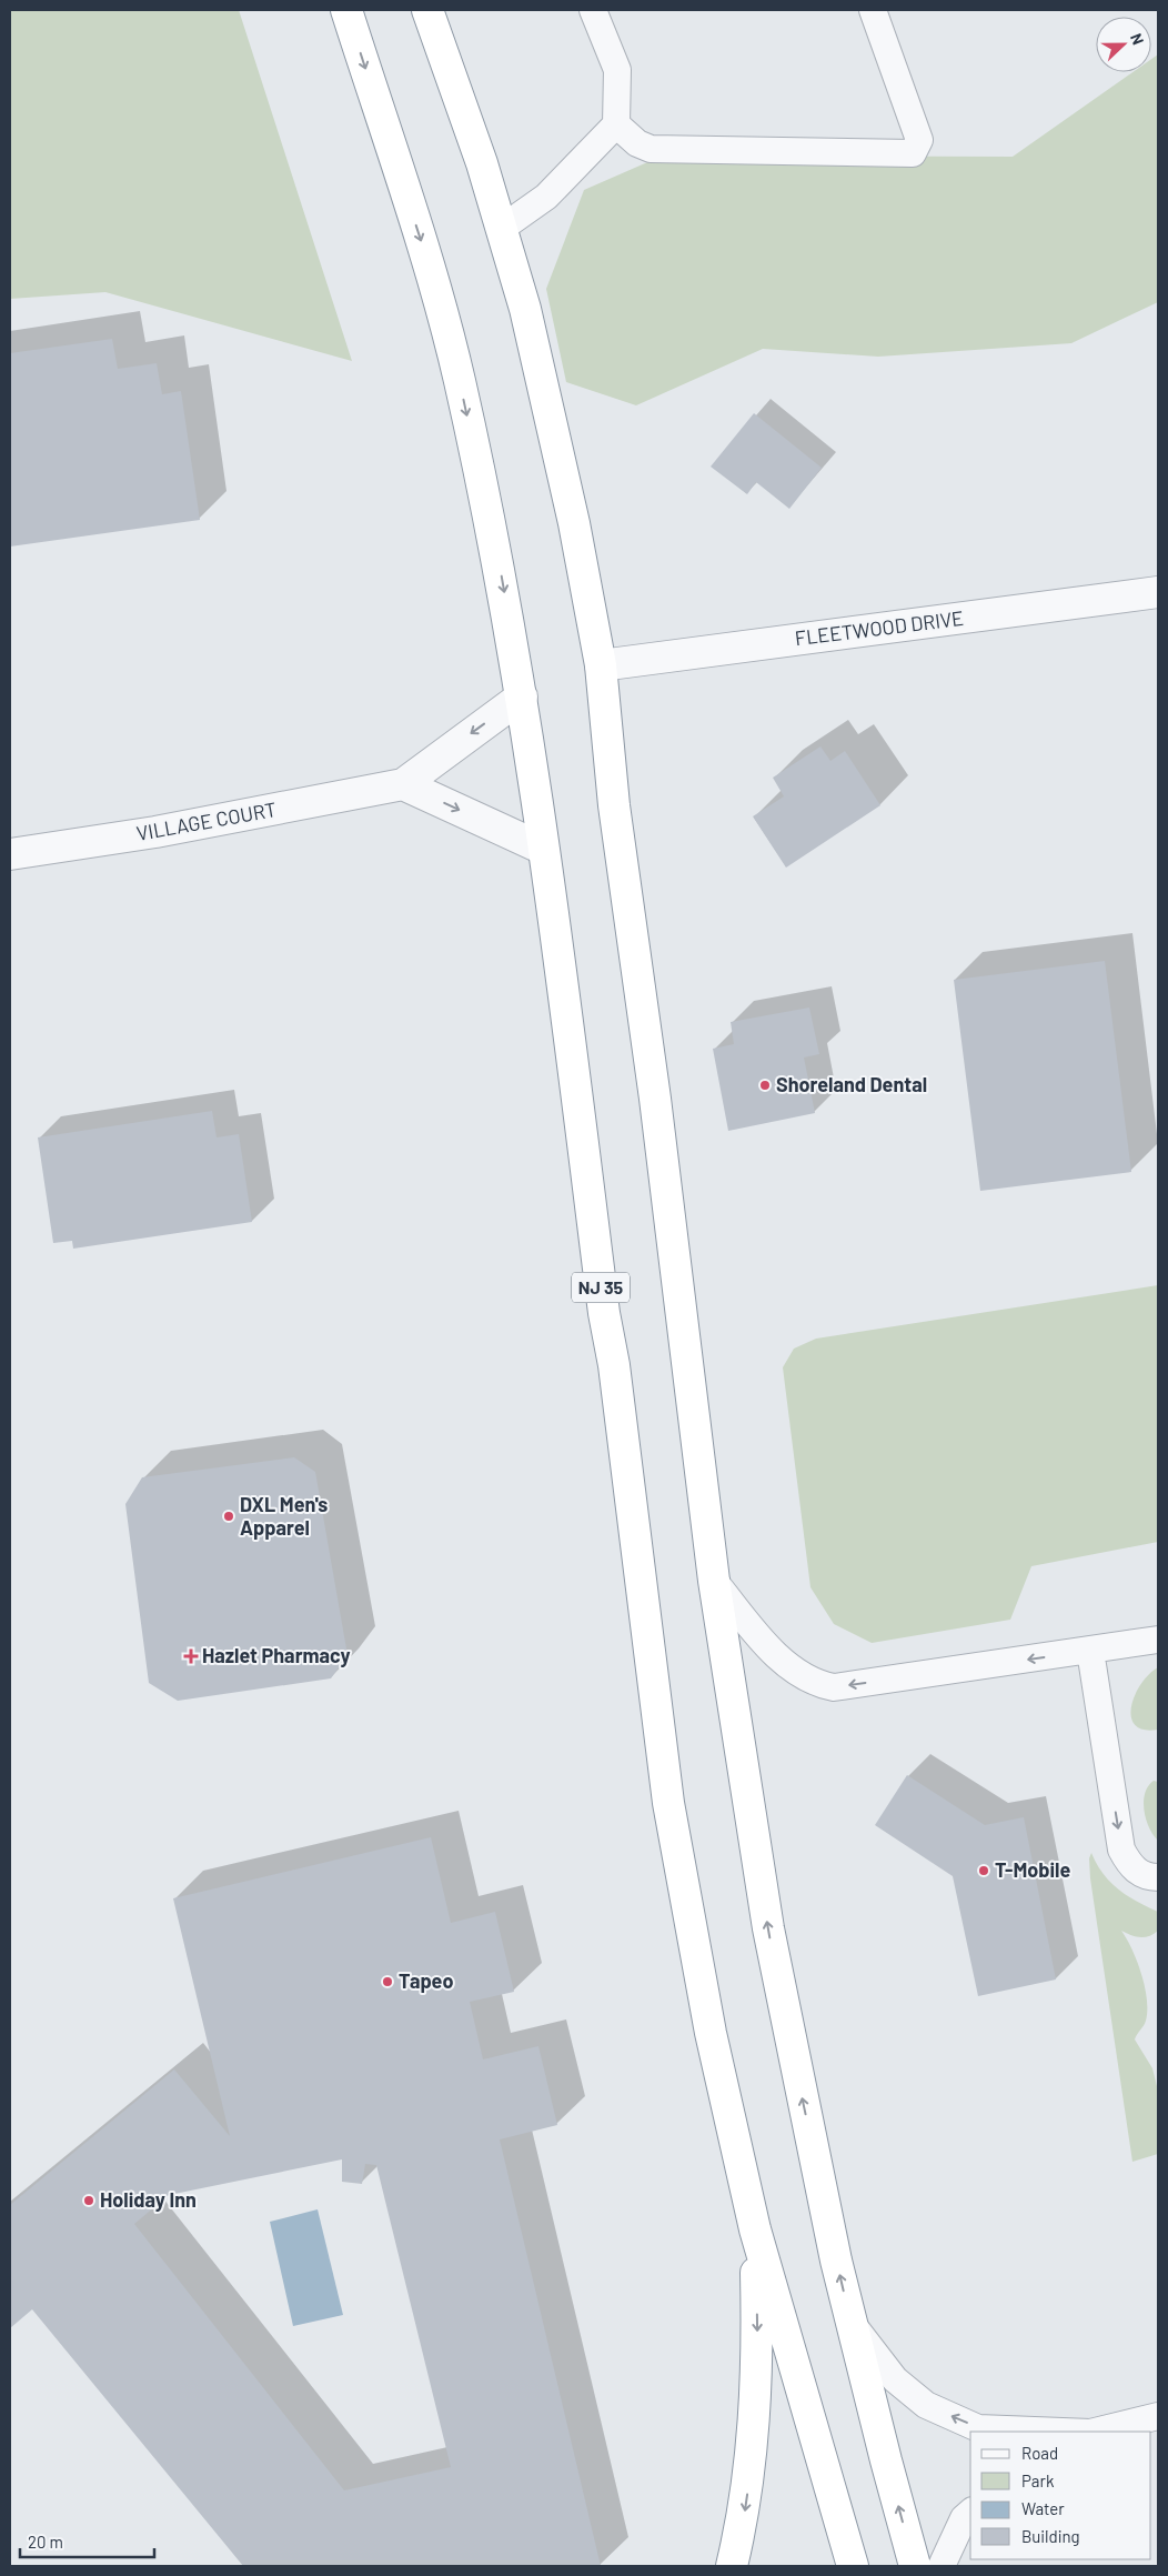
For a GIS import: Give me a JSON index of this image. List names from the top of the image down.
{
  "streets": {
    "highway": ["NJ 35"],
    "street": ["FLEETWOOD DRIVE", "VILLAGE COURT"]
  },
  "crossings": [
    ["VILLAGE COURT", "NJ 35"]
  ],
  "places": {
    "other": [
      "Shoreland Dental",
      "DXL Men's Apparel",
      "T-Mobile",
      "Tapeo",
      "Holiday Inn"
    ],
    "health": ["Hazlet Pharmacy"]
  },
  "legend": [
    "Road",
    "Park",
    "Water",
    "Building"
  ],
  "scale_bar": "20 m",
  "north": "right"
}
